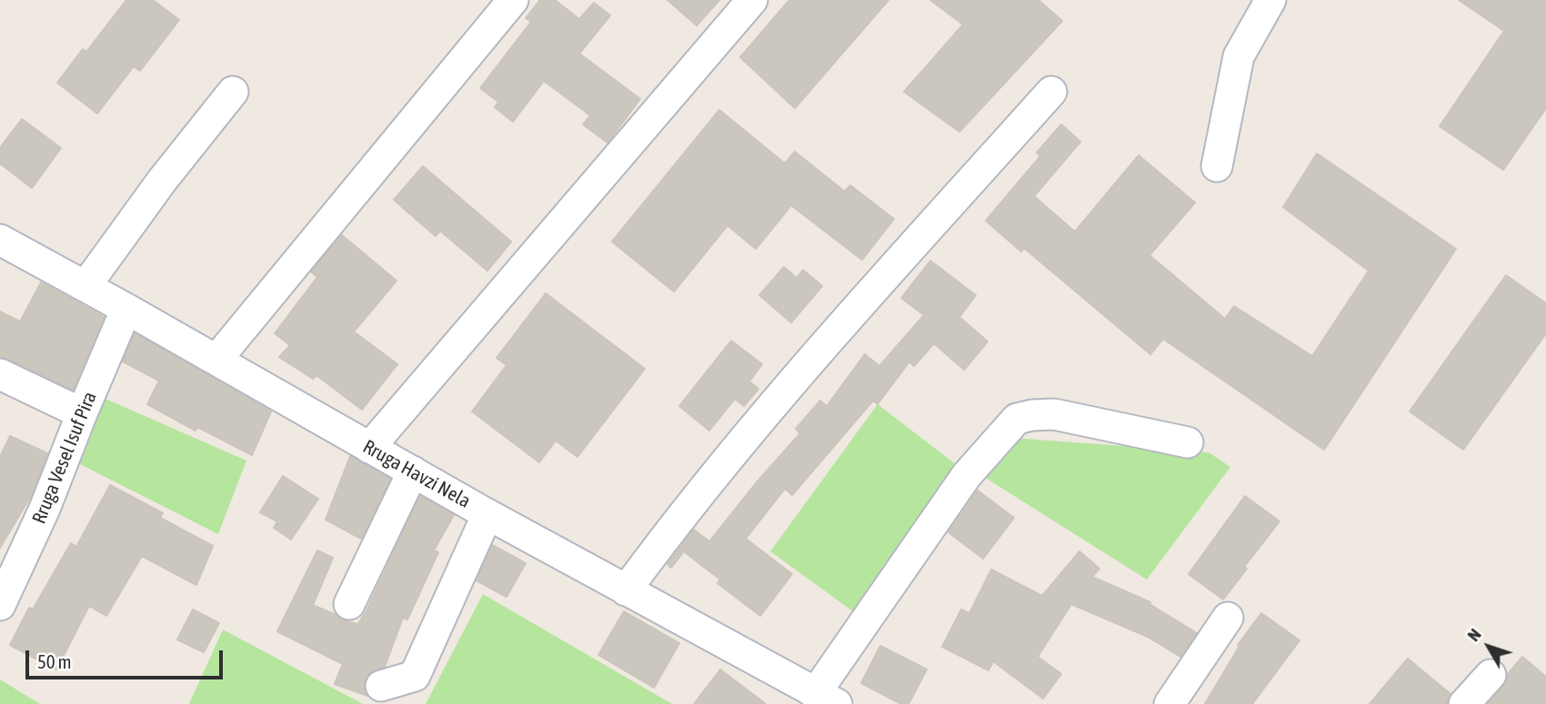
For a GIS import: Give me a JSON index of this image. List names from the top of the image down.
{
  "streets": {
    "street": ["Rruga Vesel Isuf Pira", "Rruga Havzi Nela"]
  },
  "crossings": [
    ["Rruga Vesel Isuf Pira", "Rruga Havzi Nela"]
  ],
  "scale_bar": "50 m",
  "north": "top left"
}
